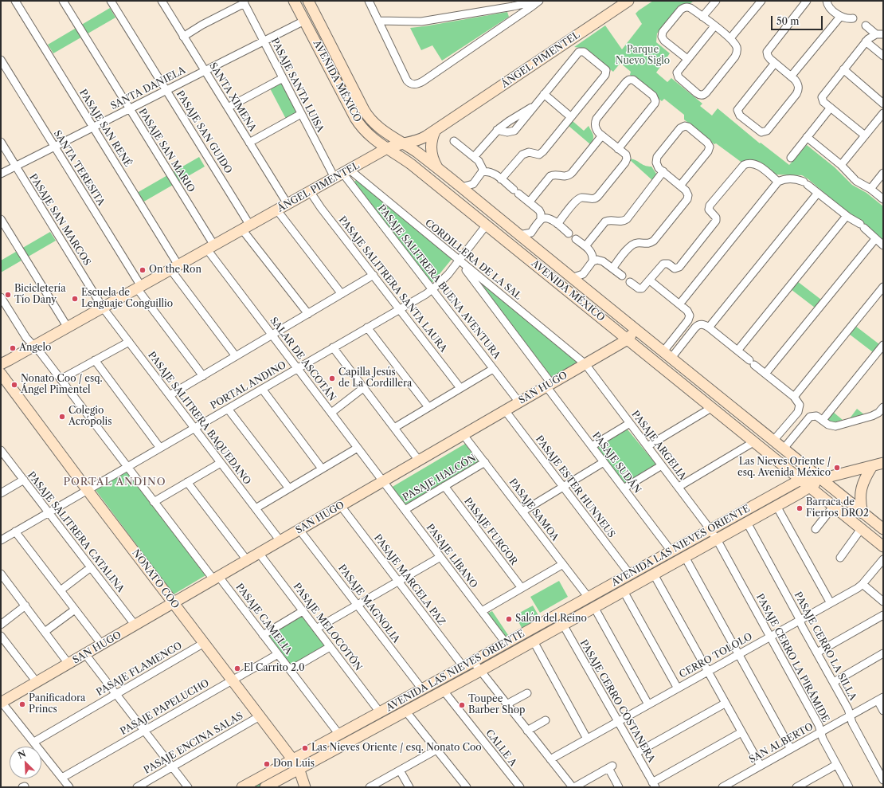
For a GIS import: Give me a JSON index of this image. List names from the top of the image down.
{
  "streets": {
    "street": [
      "ÁNGEL PIMENTEL",
      "AVENIDA MÉXICO",
      "PASAJE SANTA LUISA",
      "SANTA DANIELA",
      "SANTA XIMENA",
      "PASAJE SAN RENÉ",
      "PASAJE SAN GUIDO",
      "PASAJE SAN MARIO",
      "SANTA TERESITA",
      "PASAJE SAN MARCOS",
      "CORDILLERA DE LA SAL",
      "PASAJE SALITRERA BUENA AVENTURA",
      "PASAJE SALITRERA SANTA LAURA",
      "SALAR DE ASCOTÁN",
      "PORTAL ANDINO",
      "SAN HUGO",
      "PASAJE SALITRERA BAQUEDANO",
      "PASAJE ARGELIA",
      "PASAJE SUDÁN",
      "PASAJE HALCÓN",
      "PASAJE ESTER HUNNEUS",
      "PASAJE SAMOA",
      "PASAJE FURGOR",
      "PASAJE SALITRERA CATALINA",
      "AVENIDA LAS NIEVES ORIENTE",
      "PASAJE LÍBANO",
      "NONATO COO",
      "PASAJE MARCELA PAZ",
      "PASAJE MAGNOLIA",
      "PASAJE CAMELIA",
      "PASAJE MELOCOTÓN",
      "PASAJE CERRO LA SILLA",
      "CERRO TOLOLO",
      "PASAJE CERRO LA PIRÁMIDE",
      "PASAJE FLAMENCO",
      "PASAJE CERRO COSTANERA",
      "PASAJE PAPELUCHO",
      "PASAJE ENCINA SALAS",
      "SAN ALBERTO",
      "CALLE A"
    ]
  },
  "crossings": [
    ["ÁNGEL PIMENTEL", "AVENIDA MÉXICO"],
    ["ÁNGEL PIMENTEL", "PASAJE SANTA LUISA"],
    ["ÁNGEL PIMENTEL", "SANTA XIMENA"],
    ["ÁNGEL PIMENTEL", "PASAJE SAN RENÉ"],
    ["ÁNGEL PIMENTEL", "PASAJE SAN GUIDO"],
    ["ÁNGEL PIMENTEL", "PASAJE SAN MARIO"],
    ["ÁNGEL PIMENTEL", "SANTA TERESITA"],
    ["ÁNGEL PIMENTEL", "PASAJE SAN MARCOS"],
    ["ÁNGEL PIMENTEL", "CORDILLERA DE LA SAL"],
    ["ÁNGEL PIMENTEL", "PASAJE SALITRERA BUENA AVENTURA"],
    ["ÁNGEL PIMENTEL", "PASAJE SALITRERA SANTA LAURA"],
    ["ÁNGEL PIMENTEL", "SALAR DE ASCOTÁN"],
    ["ÁNGEL PIMENTEL", "PASAJE SALITRERA BAQUEDANO"],
    ["ÁNGEL PIMENTEL", "PASAJE CAMELIA"],
    ["AVENIDA MÉXICO", "SANTA DANIELA"],
    ["AVENIDA MÉXICO", "PORTAL ANDINO"],
    ["AVENIDA MÉXICO", "SAN HUGO"],
    ["AVENIDA MÉXICO", "AVENIDA LAS NIEVES ORIENTE"],
    ["PASAJE SANTA LUISA", "SANTA DANIELA"],
    ["PASAJE SANTA LUISA", "CORDILLERA DE LA SAL"],
    ["PASAJE SANTA LUISA", "PASAJE SALITRERA BUENA AVENTURA"],
    ["SANTA DANIELA", "SANTA XIMENA"],
    ["SANTA DANIELA", "PASAJE SAN RENÉ"],
    ["SANTA DANIELA", "PASAJE SAN GUIDO"],
    ["SANTA DANIELA", "PASAJE SAN MARIO"],
    ["SANTA DANIELA", "SANTA TERESITA"],
    ["SANTA DANIELA", "PASAJE SAN MARCOS"],
    ["PASAJE SAN MARIO", "SALAR DE ASCOTÁN"],
    ["PASAJE SAN MARCOS", "PASAJE SALITRERA BAQUEDANO"],
    ["CORDILLERA DE LA SAL", "PASAJE SALITRERA BUENA AVENTURA"],
    ["CORDILLERA DE LA SAL", "PORTAL ANDINO"],
    ["CORDILLERA DE LA SAL", "SAN HUGO"],
    ["CORDILLERA DE LA SAL", "PASAJE ARGELIA"],
    ["CORDILLERA DE LA SAL", "PASAJE SUDÁN"],
    ["PASAJE SALITRERA BUENA AVENTURA", "PORTAL ANDINO"],
    ["PASAJE SALITRERA BUENA AVENTURA", "SAN HUGO"],
    ["PASAJE SALITRERA SANTA LAURA", "PORTAL ANDINO"],
    ["SALAR DE ASCOTÁN", "PORTAL ANDINO"],
    ["SALAR DE ASCOTÁN", "SAN HUGO"],
    ["SALAR DE ASCOTÁN", "PASAJE LÍBANO"],
    ["PORTAL ANDINO", "PASAJE SALITRERA BAQUEDANO"],
    ["PORTAL ANDINO", "PASAJE SUDÁN"],
    ["PORTAL ANDINO", "PASAJE SALITRERA CATALINA"],
    ["PORTAL ANDINO", "NONATO COO"],
    ["PORTAL ANDINO", "PASAJE CAMELIA"],
    ["SAN HUGO", "PASAJE SALITRERA BAQUEDANO"],
    ["SAN HUGO", "PASAJE ARGELIA"],
    ["SAN HUGO", "PASAJE SUDÁN"],
    ["SAN HUGO", "PASAJE ESTER HUNNEUS"],
    ["SAN HUGO", "PASAJE SAMOA"],
    ["SAN HUGO", "PASAJE SALITRERA CATALINA"],
    ["SAN HUGO", "PASAJE LÍBANO"],
    ["SAN HUGO", "NONATO COO"],
    ["SAN HUGO", "PASAJE MARCELA PAZ"],
    ["SAN HUGO", "PASAJE MAGNOLIA"],
    ["SAN HUGO", "PASAJE CAMELIA"],
    ["SAN HUGO", "PASAJE MELOCOTÓN"],
    ["PASAJE ARGELIA", "AVENIDA LAS NIEVES ORIENTE"],
    ["PASAJE ARGELIA", "PASAJE CERRO LA PIRÁMIDE"],
    ["PASAJE SUDÁN", "AVENIDA LAS NIEVES ORIENTE"],
    ["PASAJE HALCÓN", "PASAJE SAMOA"],
    ["PASAJE HALCÓN", "PASAJE FURGOR"],
    ["PASAJE HALCÓN", "PASAJE LÍBANO"],
    ["PASAJE ESTER HUNNEUS", "AVENIDA LAS NIEVES ORIENTE"],
    ["PASAJE SAMOA", "AVENIDA LAS NIEVES ORIENTE"],
    ["AVENIDA LAS NIEVES ORIENTE", "PASAJE LÍBANO"],
    ["AVENIDA LAS NIEVES ORIENTE", "NONATO COO"],
    ["AVENIDA LAS NIEVES ORIENTE", "PASAJE MARCELA PAZ"],
    ["AVENIDA LAS NIEVES ORIENTE", "PASAJE MAGNOLIA"],
    ["AVENIDA LAS NIEVES ORIENTE", "PASAJE CAMELIA"],
    ["AVENIDA LAS NIEVES ORIENTE", "PASAJE MELOCOTÓN"],
    ["AVENIDA LAS NIEVES ORIENTE", "PASAJE CERRO LA SILLA"],
    ["AVENIDA LAS NIEVES ORIENTE", "PASAJE CERRO LA PIRÁMIDE"],
    ["AVENIDA LAS NIEVES ORIENTE", "PASAJE CERRO COSTANERA"],
    ["AVENIDA LAS NIEVES ORIENTE", "CALLE A"],
    ["NONATO COO", "PASAJE FLAMENCO"],
    ["NONATO COO", "PASAJE PAPELUCHO"],
    ["NONATO COO", "PASAJE ENCINA SALAS"],
    ["PASAJE CAMELIA", "PASAJE PAPELUCHO"],
    ["PASAJE CERRO LA SILLA", "CERRO TOLOLO"],
    ["PASAJE CERRO LA SILLA", "SAN ALBERTO"],
    ["CERRO TOLOLO", "PASAJE CERRO LA PIRÁMIDE"],
    ["CERRO TOLOLO", "PASAJE CERRO COSTANERA"],
    ["PASAJE CERRO LA PIRÁMIDE", "SAN ALBERTO"]
  ],
  "districts": ["PORTAL ANDINO"],
  "parks": ["Parque Nuevo Siglo"],
  "places": [
    "On the Ron",
    "Bicicletería Tío Dany",
    "Escuela de Lenguaje Conguillio",
    "Angelo",
    "Capilla Jesús de La Cordillera",
    "Nonato Coo / esq. Ángel Pimentel",
    "Colegio Acrópolis",
    "Las Nieves Oriente / esq. Avenida México",
    "Barraca de Fierros DRO2",
    "Salón del Reino",
    "El Carrito 2.0",
    "Panificadora Princs",
    "Toupee Barber Shop",
    "Las Nieves Oriente / esq. Nonato Coo",
    "Don Luis"
  ],
  "scale_bar": "50 m",
  "north": "top left"
}
